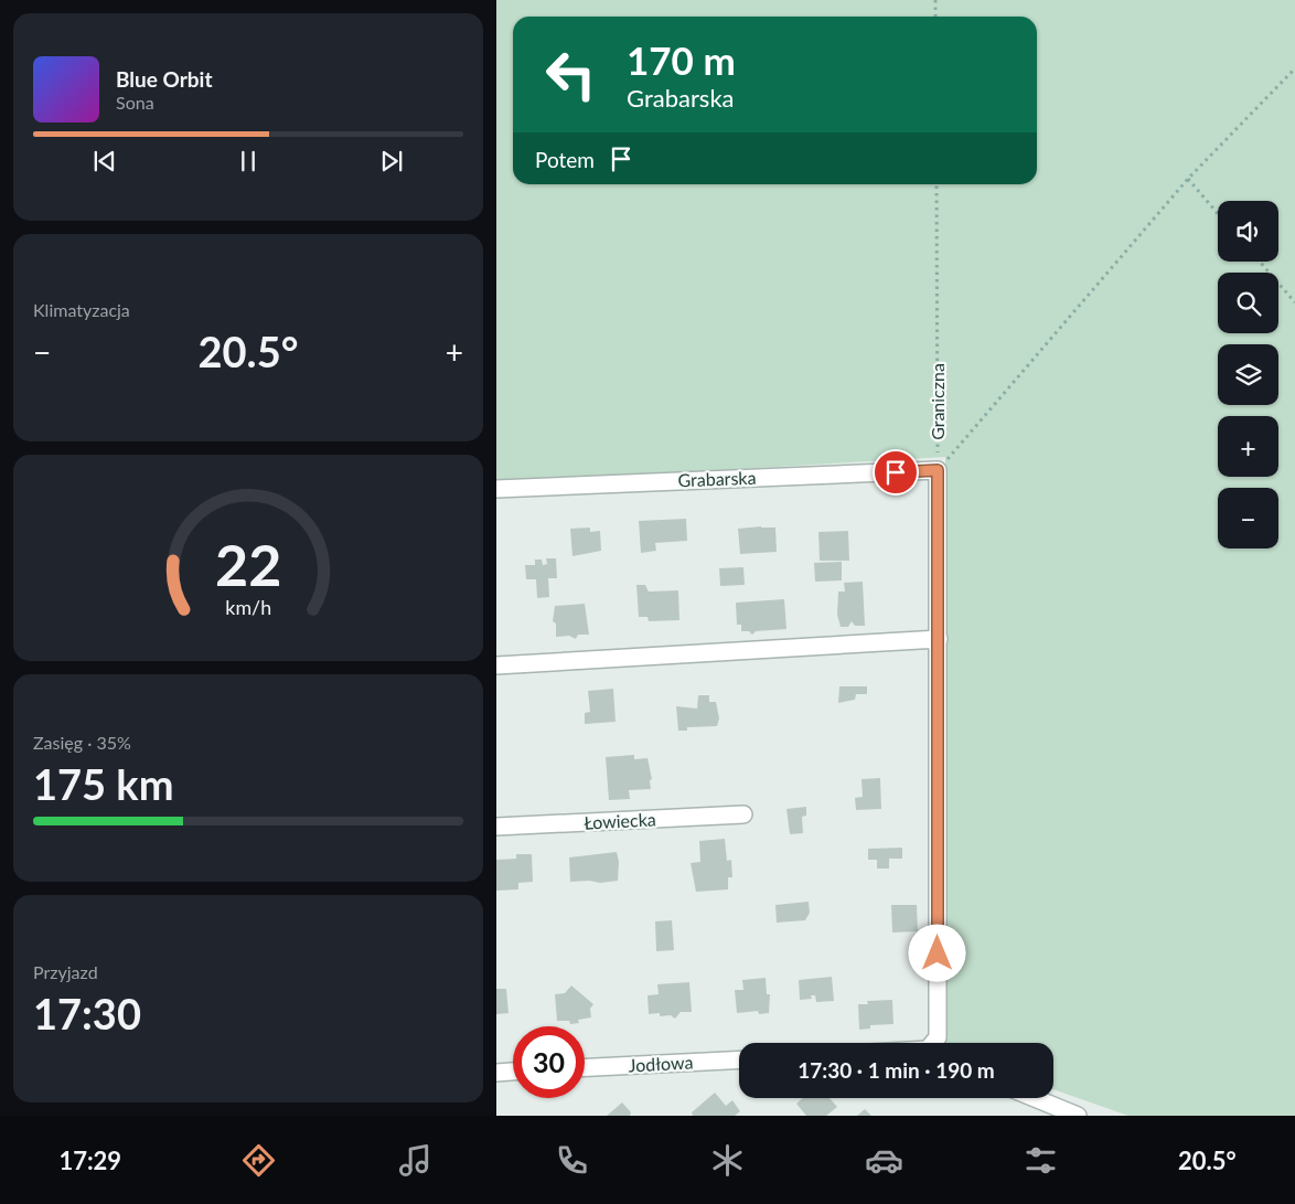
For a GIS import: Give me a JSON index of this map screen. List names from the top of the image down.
{
  "streets": {
    "street": ["Grabarska", "Łowiecka", "Jodłowa"],
    "path": ["Graniczna"]
  },
  "crossings": [
    ["Graniczna", "Grabarska"]
  ],
  "page": {
    "turn": ["170 m", "Grabarska"],
    "song": ["Blue Orbit", "Sona"],
    "then": "Potem",
    "map_buttons": ["+", "−"],
    "tile": [
      "Klimatyzacja",
      ["Zasięg · 35%", "175 km"],
      ["Przyjazd", "17:30"]
    ],
    "heat": ["−", "20.5°", "+"],
    "limit": "30",
    "trip": "17:30 · 1 min · 190 m",
    "tabs": ["17:29", "20.5°"],
    "gauge": ["22", "km/h"]
  }
}
